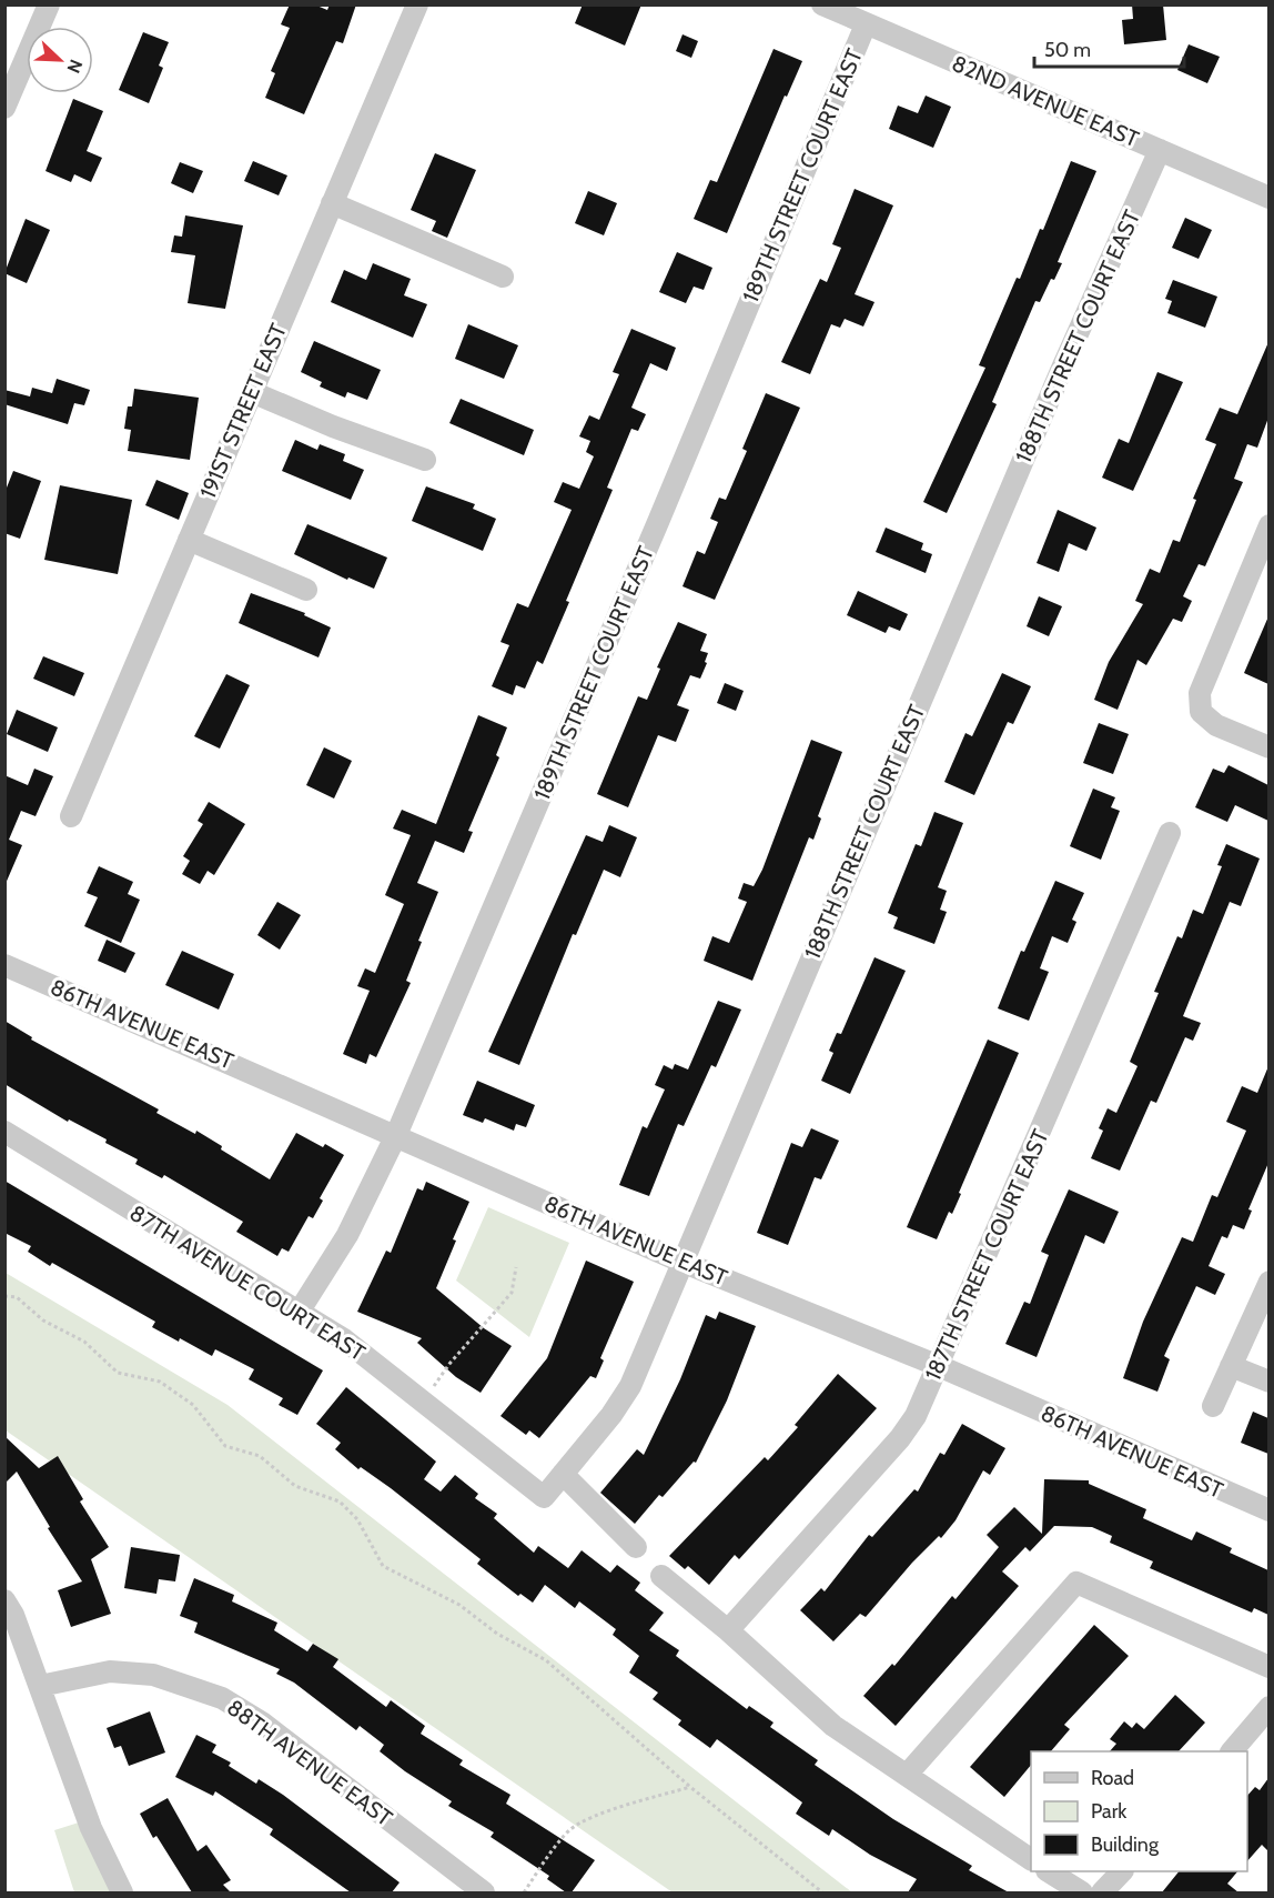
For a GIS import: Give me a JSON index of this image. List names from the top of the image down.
{
  "streets": {
    "street": [
      "82ND AVENUE EAST",
      "189TH STREET COURT EAST",
      "188TH STREET COURT EAST",
      "191ST STREET EAST",
      "86TH AVENUE EAST",
      "187TH STREET COURT EAST",
      "87TH AVENUE COURT EAST",
      "88TH AVENUE EAST"
    ]
  },
  "crossings": [
    ["82ND AVENUE EAST", "189TH STREET COURT EAST"],
    ["82ND AVENUE EAST", "188TH STREET COURT EAST"],
    ["189TH STREET COURT EAST", "86TH AVENUE EAST"],
    ["189TH STREET COURT EAST", "87TH AVENUE COURT EAST"],
    ["188TH STREET COURT EAST", "86TH AVENUE EAST"],
    ["188TH STREET COURT EAST", "87TH AVENUE COURT EAST"],
    ["86TH AVENUE EAST", "187TH STREET COURT EAST"]
  ],
  "legend": ["Road", "Park", "Building"],
  "scale_bar": "50 m",
  "north": "bottom right"
}
